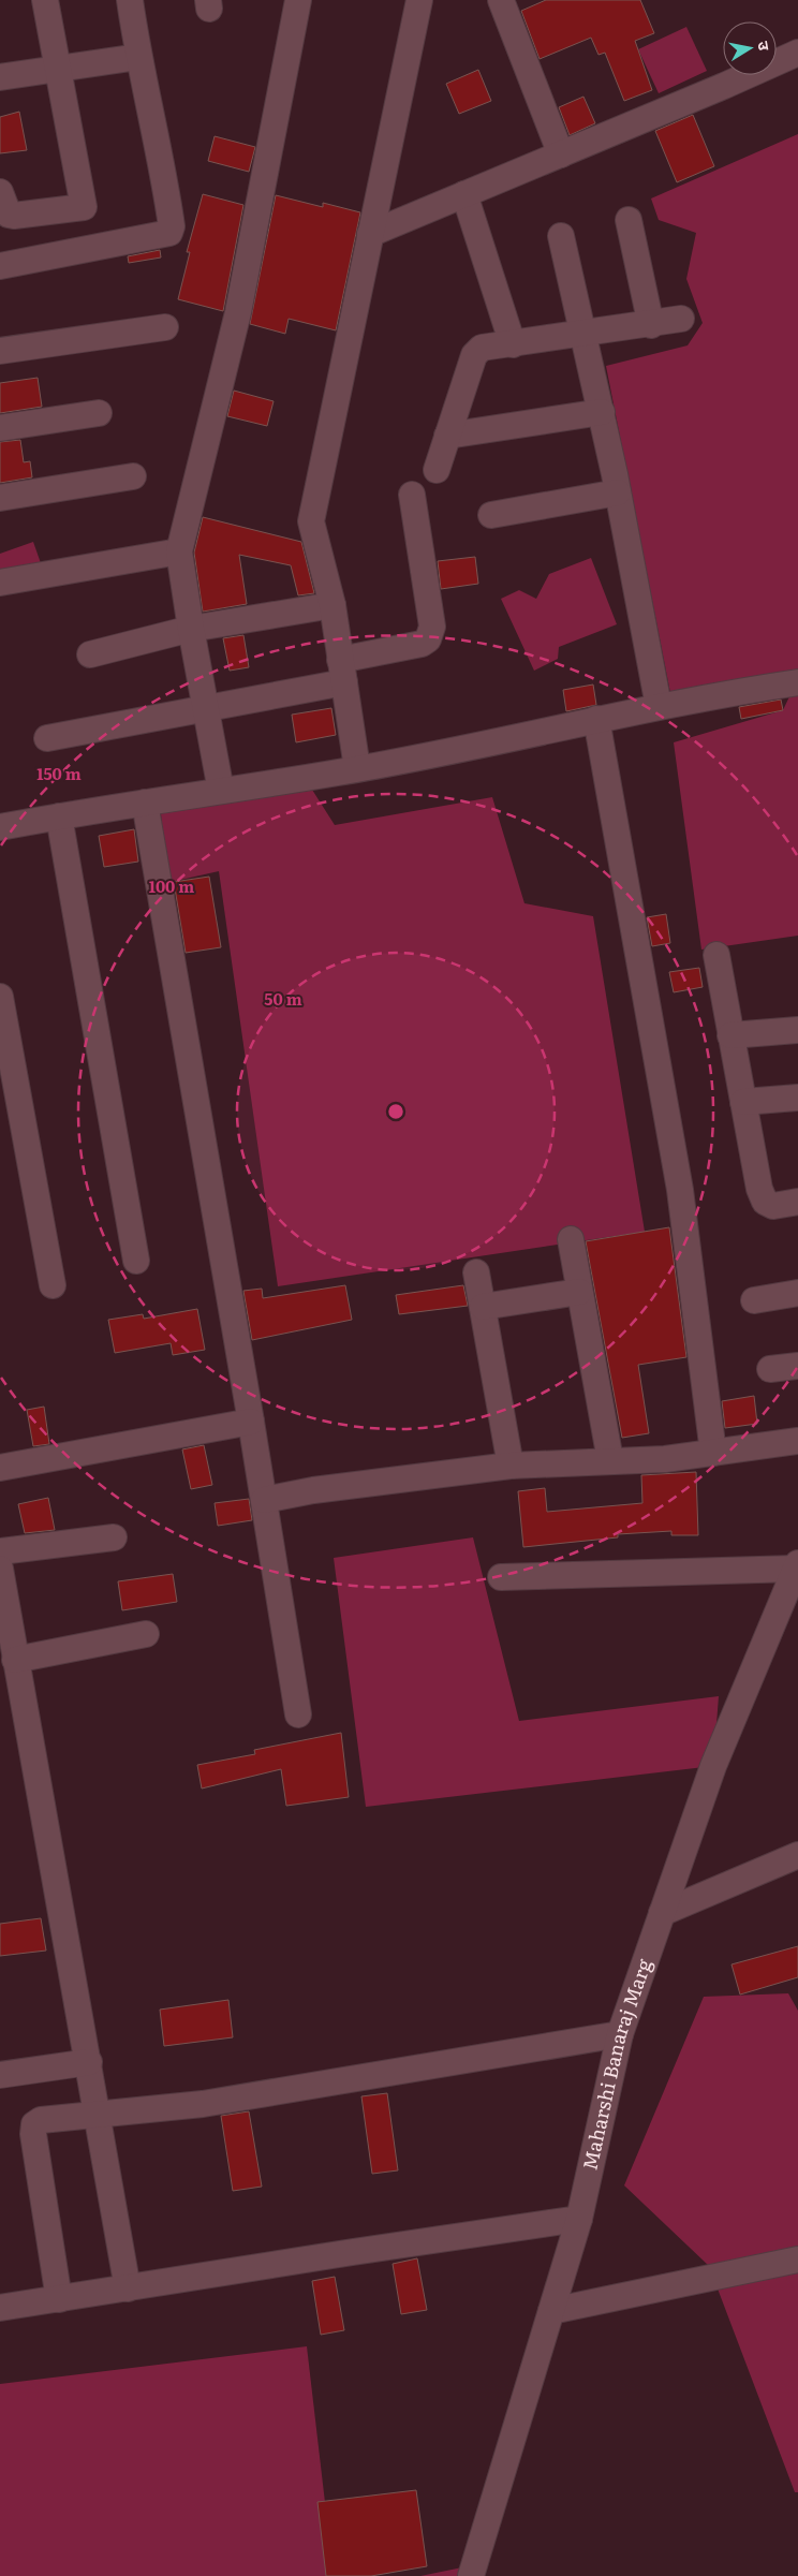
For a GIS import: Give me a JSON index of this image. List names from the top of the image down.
{
  "streets": {
    "street": ["Maharshi Banaraj Marg"]
  },
  "north": "right",
  "rings": ["150 m", "100 m", "50 m"]
}
